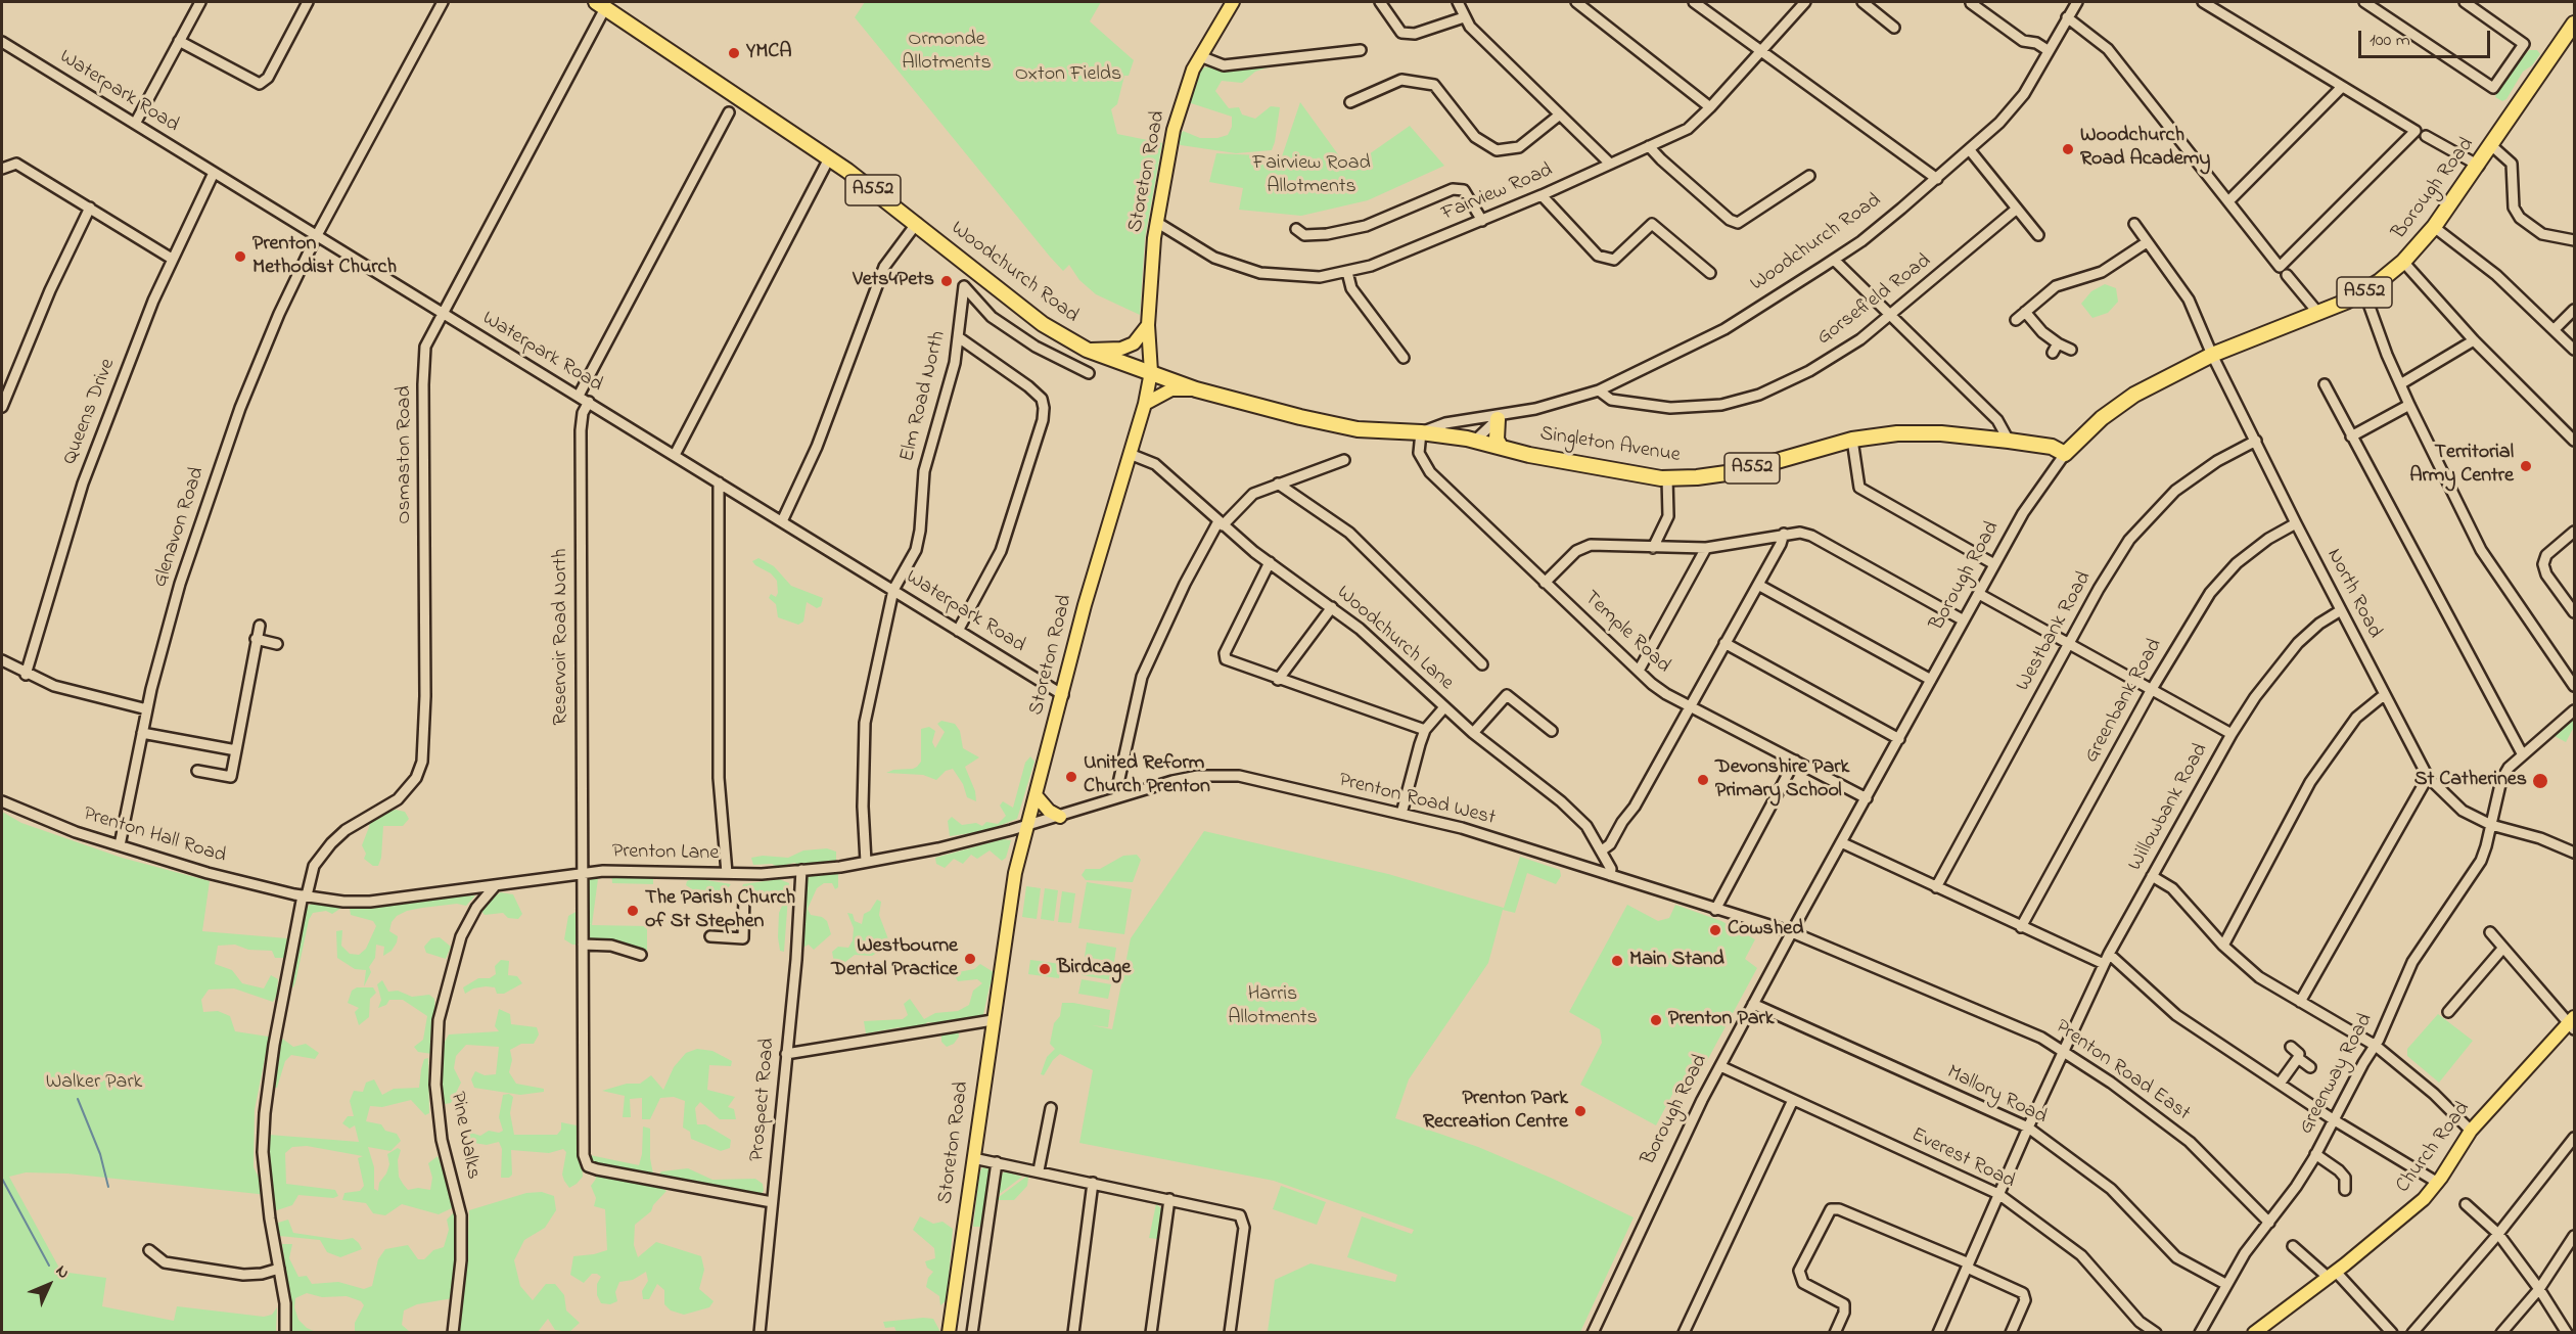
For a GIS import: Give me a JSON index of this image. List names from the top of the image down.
{
  "streets": {
    "highway": [
      "Borough Road",
      "A552",
      "Woodchurch Road",
      "Singleton Avenue"
    ],
    "main road": ["Storeton Road", "Church Road"],
    "street": [
      "Waterpark Road",
      "Fairview Road",
      "Gorsefield Road",
      "Elm Road North",
      "Queens Drive",
      "Osmaston Road",
      "Glenavon Road",
      "North Road",
      "Westbank Road",
      "Temple Road",
      "Reservoir Road North",
      "Woodchurch Lane",
      "Greenbank Road",
      "Prenton Road West",
      "Willowbank Road",
      "Prenton Hall Road",
      "Prenton Lane",
      "Prenton Road East",
      "Greenway Road",
      "Mallory Road",
      "Prospect Road",
      "Pine Walks",
      "Everest Road"
    ]
  },
  "crossings": [
    ["Waterpark Road", "Storeton Road"],
    ["Waterpark Road", "Elm Road North"],
    ["Waterpark Road", "Queens Drive"],
    ["Waterpark Road", "Osmaston Road"],
    ["Waterpark Road", "Glenavon Road"],
    ["Waterpark Road", "Reservoir Road North"],
    ["Storeton Road", "Fairview Road"],
    ["Storeton Road", "Woodchurch Road"],
    ["Storeton Road", "Woodchurch Lane"],
    ["Storeton Road", "Prenton Road West"],
    ["Storeton Road", "Prenton Lane"],
    ["Borough Road", "Singleton Avenue"],
    ["Borough Road", "North Road"],
    ["Borough Road", "Temple Road"],
    ["Borough Road", "Prenton Road West"],
    ["Borough Road", "Prenton Road East"],
    ["Borough Road", "Mallory Road"],
    ["Borough Road", "Everest Road"],
    ["Woodchurch Road", "Gorsefield Road"],
    ["Woodchurch Road", "Singleton Avenue"],
    ["Woodchurch Road", "Osmaston Road"],
    ["Woodchurch Road", "Temple Road"],
    ["Elm Road North", "Prenton Lane"],
    ["Osmaston Road", "Prenton Hall Road"],
    ["Osmaston Road", "Prenton Lane"],
    ["Glenavon Road", "Prenton Hall Road"],
    ["North Road", "Westbank Road"],
    ["North Road", "Greenbank Road"],
    ["North Road", "Willowbank Road"],
    ["North Road", "Greenway Road"],
    ["Reservoir Road North", "Prenton Lane"],
    ["Reservoir Road North", "Prospect Road"],
    ["Woodchurch Lane", "Prenton Road West"],
    ["Prenton Road West", "Prenton Lane"],
    ["Prenton Road West", "Prenton Road East"],
    ["Willowbank Road", "Prenton Road East"],
    ["Willowbank Road", "Mallory Road"],
    ["Willowbank Road", "Everest Road"],
    ["Prenton Hall Road", "Prenton Lane"],
    ["Prenton Lane", "Prospect Road"],
    ["Prenton Lane", "Pine Walks"],
    ["Prenton Road East", "Greenway Road"],
    ["Greenway Road", "Mallory Road"]
  ],
  "parks": [
    "Ormonde Allotments",
    "Oxton Fields",
    "Fairview Road Allotments",
    "Harris Allotments",
    "Walker Park"
  ],
  "places": [
    "YMCA",
    "Woodchurch Road Academy",
    "Prenton Methodist Church",
    "Vets4Pets",
    "Territorial Army Centre",
    "United Reform Church Prenton",
    "Devonshire Park Primary School",
    "St Catherines",
    "The Parish Church of St Stephen",
    "Cowshed",
    "Westbourne Dental Practice",
    "Main Stand",
    "Birdcage",
    "Prenton Park",
    "Prenton Park Recreation Centre"
  ],
  "scale_bar": "100 m",
  "north": "top right"
}
